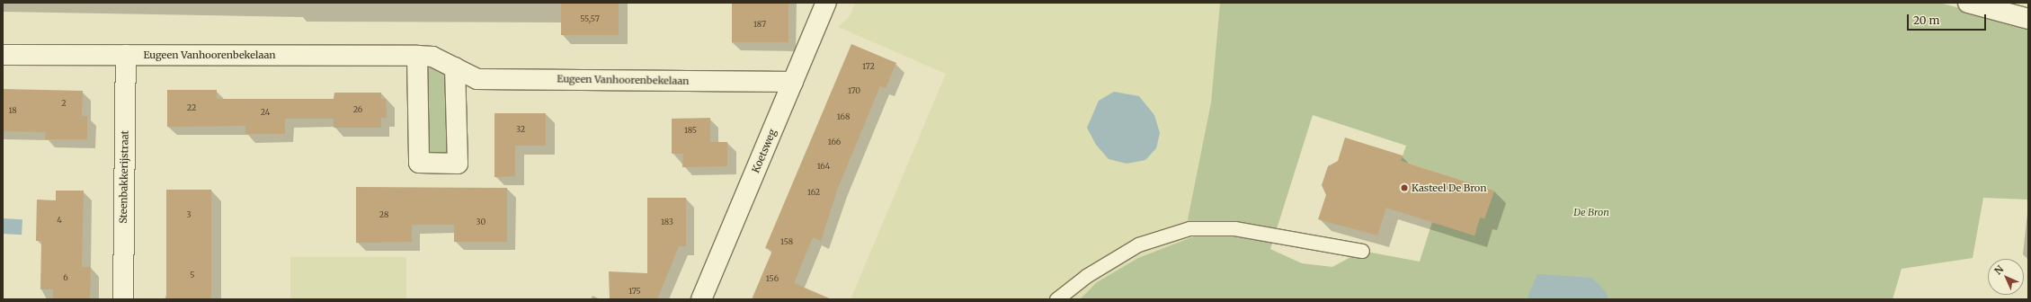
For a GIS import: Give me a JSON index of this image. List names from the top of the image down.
{
  "streets": {
    "street": ["Eugeen Vanhoorenbekelaan", "Koetsweg", "Steenbakkerijstraat"]
  },
  "crossings": [
    ["Eugeen Vanhoorenbekelaan", "Koetsweg"],
    ["Eugeen Vanhoorenbekelaan", "Steenbakkerijstraat"]
  ],
  "parks": ["De Bron"],
  "places": ["Kasteel De Bron"],
  "house_numbers": [
    "55,57",
    "187",
    "172",
    "170",
    "2",
    "22",
    "26",
    "18",
    "24",
    "168",
    "32",
    "185",
    "166",
    "164",
    "162",
    "3",
    "28",
    "4",
    "30",
    "183",
    "158",
    "5",
    "6",
    "156",
    "175"
  ],
  "scale_bar": "20 m",
  "north": "top left"
}
